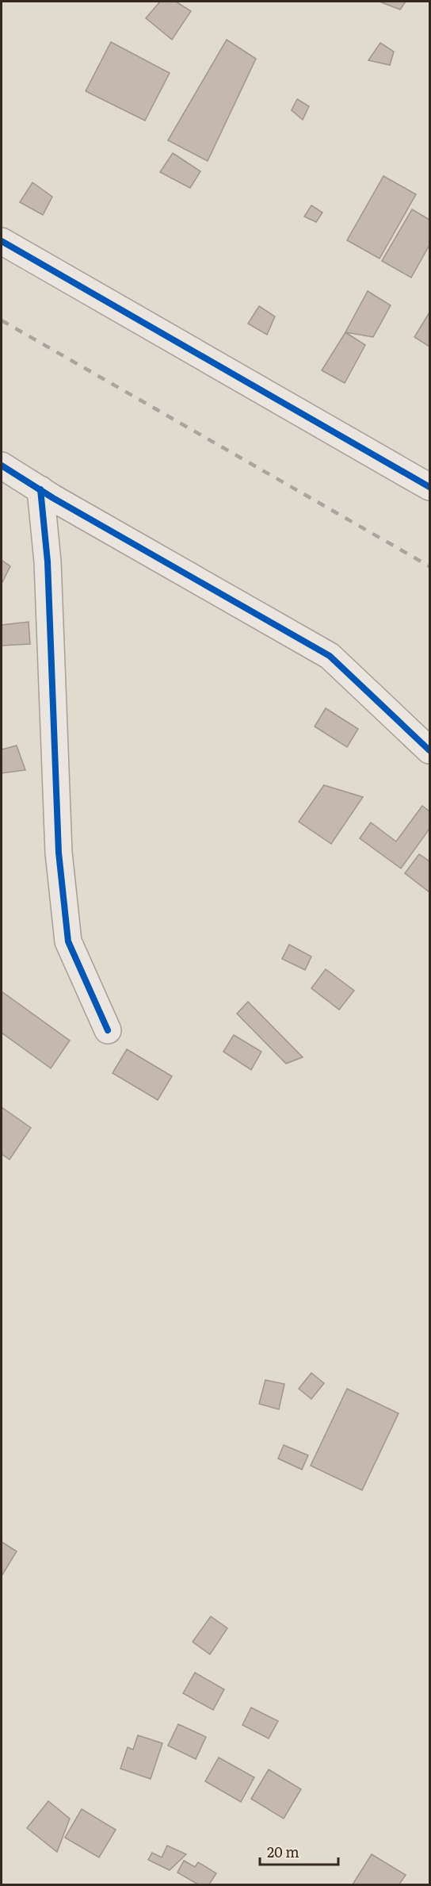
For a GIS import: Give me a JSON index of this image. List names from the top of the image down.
{
  "scale_bar": "20 m"
}
